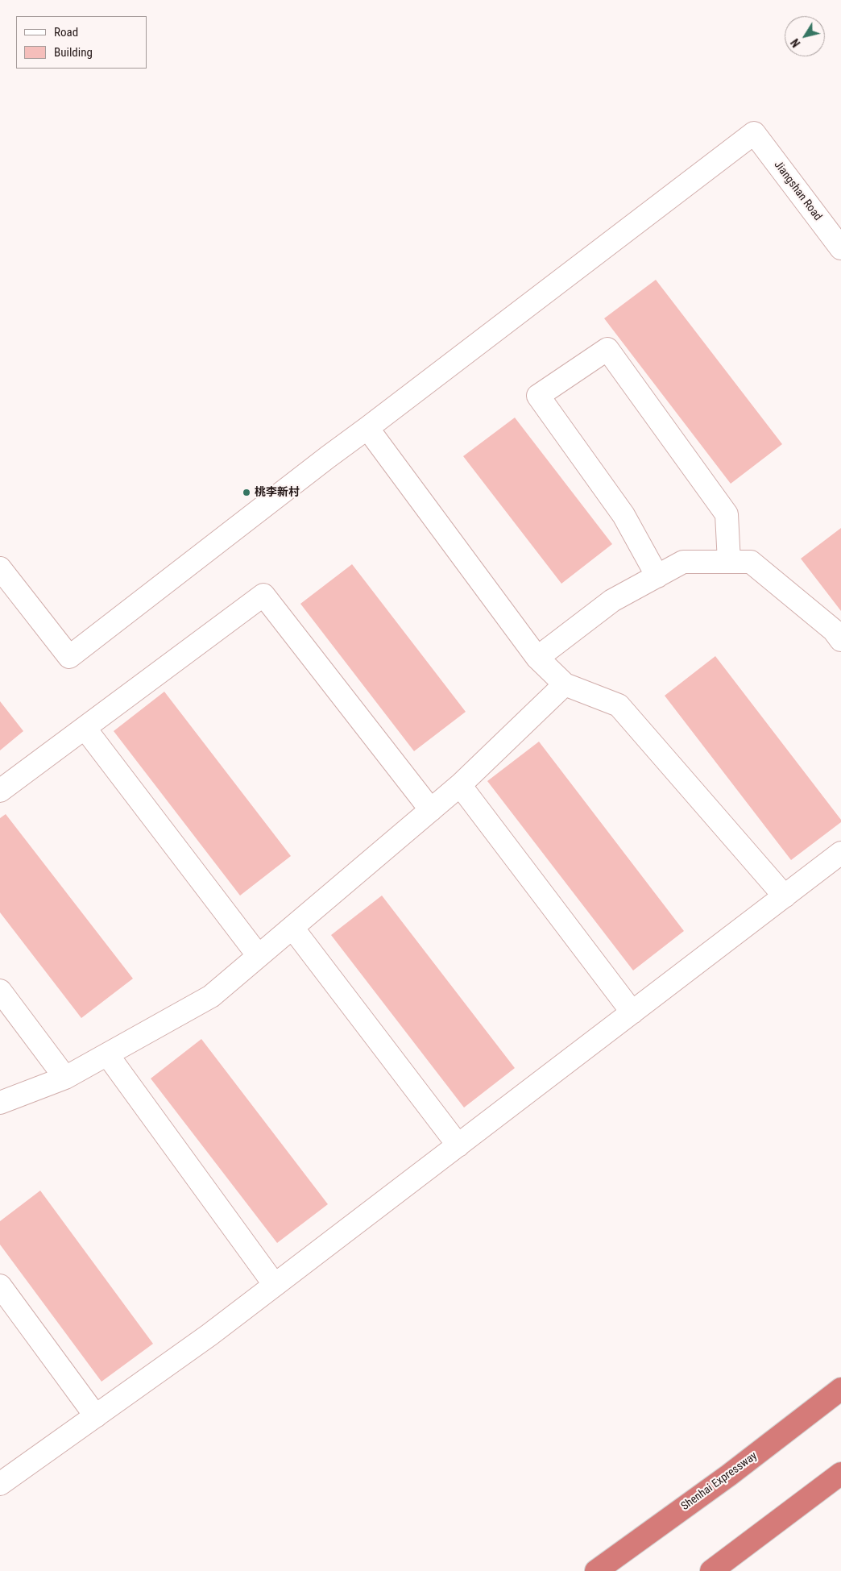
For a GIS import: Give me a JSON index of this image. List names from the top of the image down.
{
  "streets": {
    "highway": ["Shenhai Expressway"],
    "street": ["Jiangshan Road"]
  },
  "places": ["桃李新村"],
  "legend": ["Road", "Building"],
  "north": "bottom left"
}
